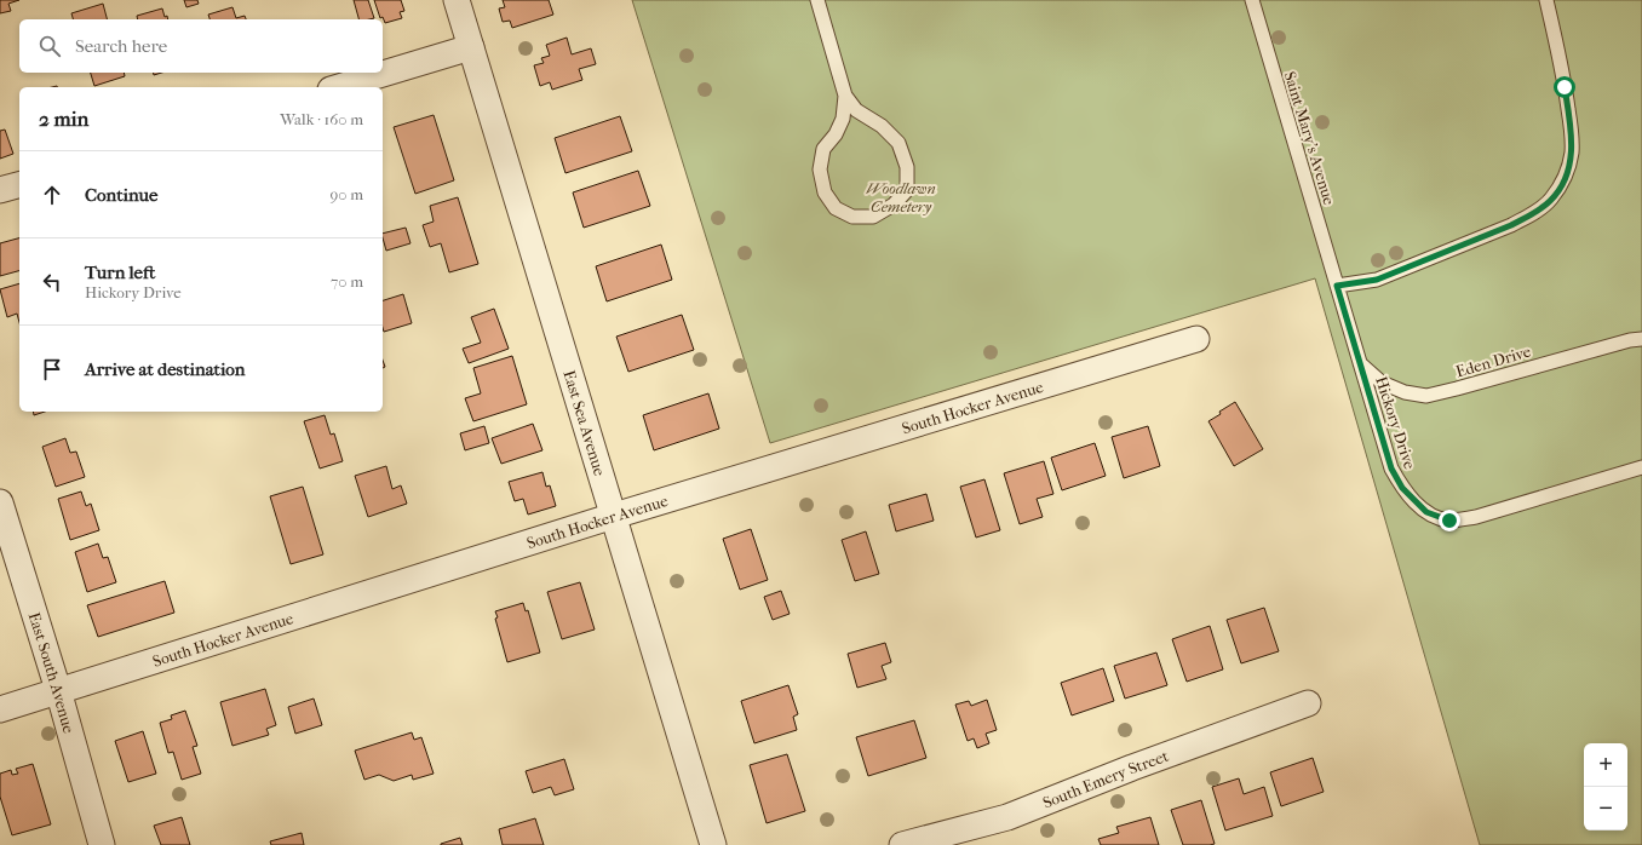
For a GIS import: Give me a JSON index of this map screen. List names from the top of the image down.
{
  "streets": {
    "street": [
      "South Hocker Avenue",
      "East Sea Avenue",
      "East South Avenue",
      "South Emery Street"
    ],
    "lane": ["Saint Mary's Avenue", "Eden Drive", "Hickory Drive"]
  },
  "crossings": [
    ["Saint Mary's Avenue", "Hickory Drive"],
    ["Eden Drive", "Hickory Drive"],
    ["South Hocker Avenue", "East Sea Avenue"],
    ["South Hocker Avenue", "East South Avenue"]
  ],
  "parks": ["Woodlawn Cemetery"],
  "page": {
    "search": "Search here",
    "heading": ["2 min", "Walk · 160 m"],
    "list": [
      ["Continue", "90 m"],
      ["Turn left", "Hickory Drive", "70 m"],
      "Arrive at destination"
    ],
    "map_buttons": ["+", "−"]
  }
}
